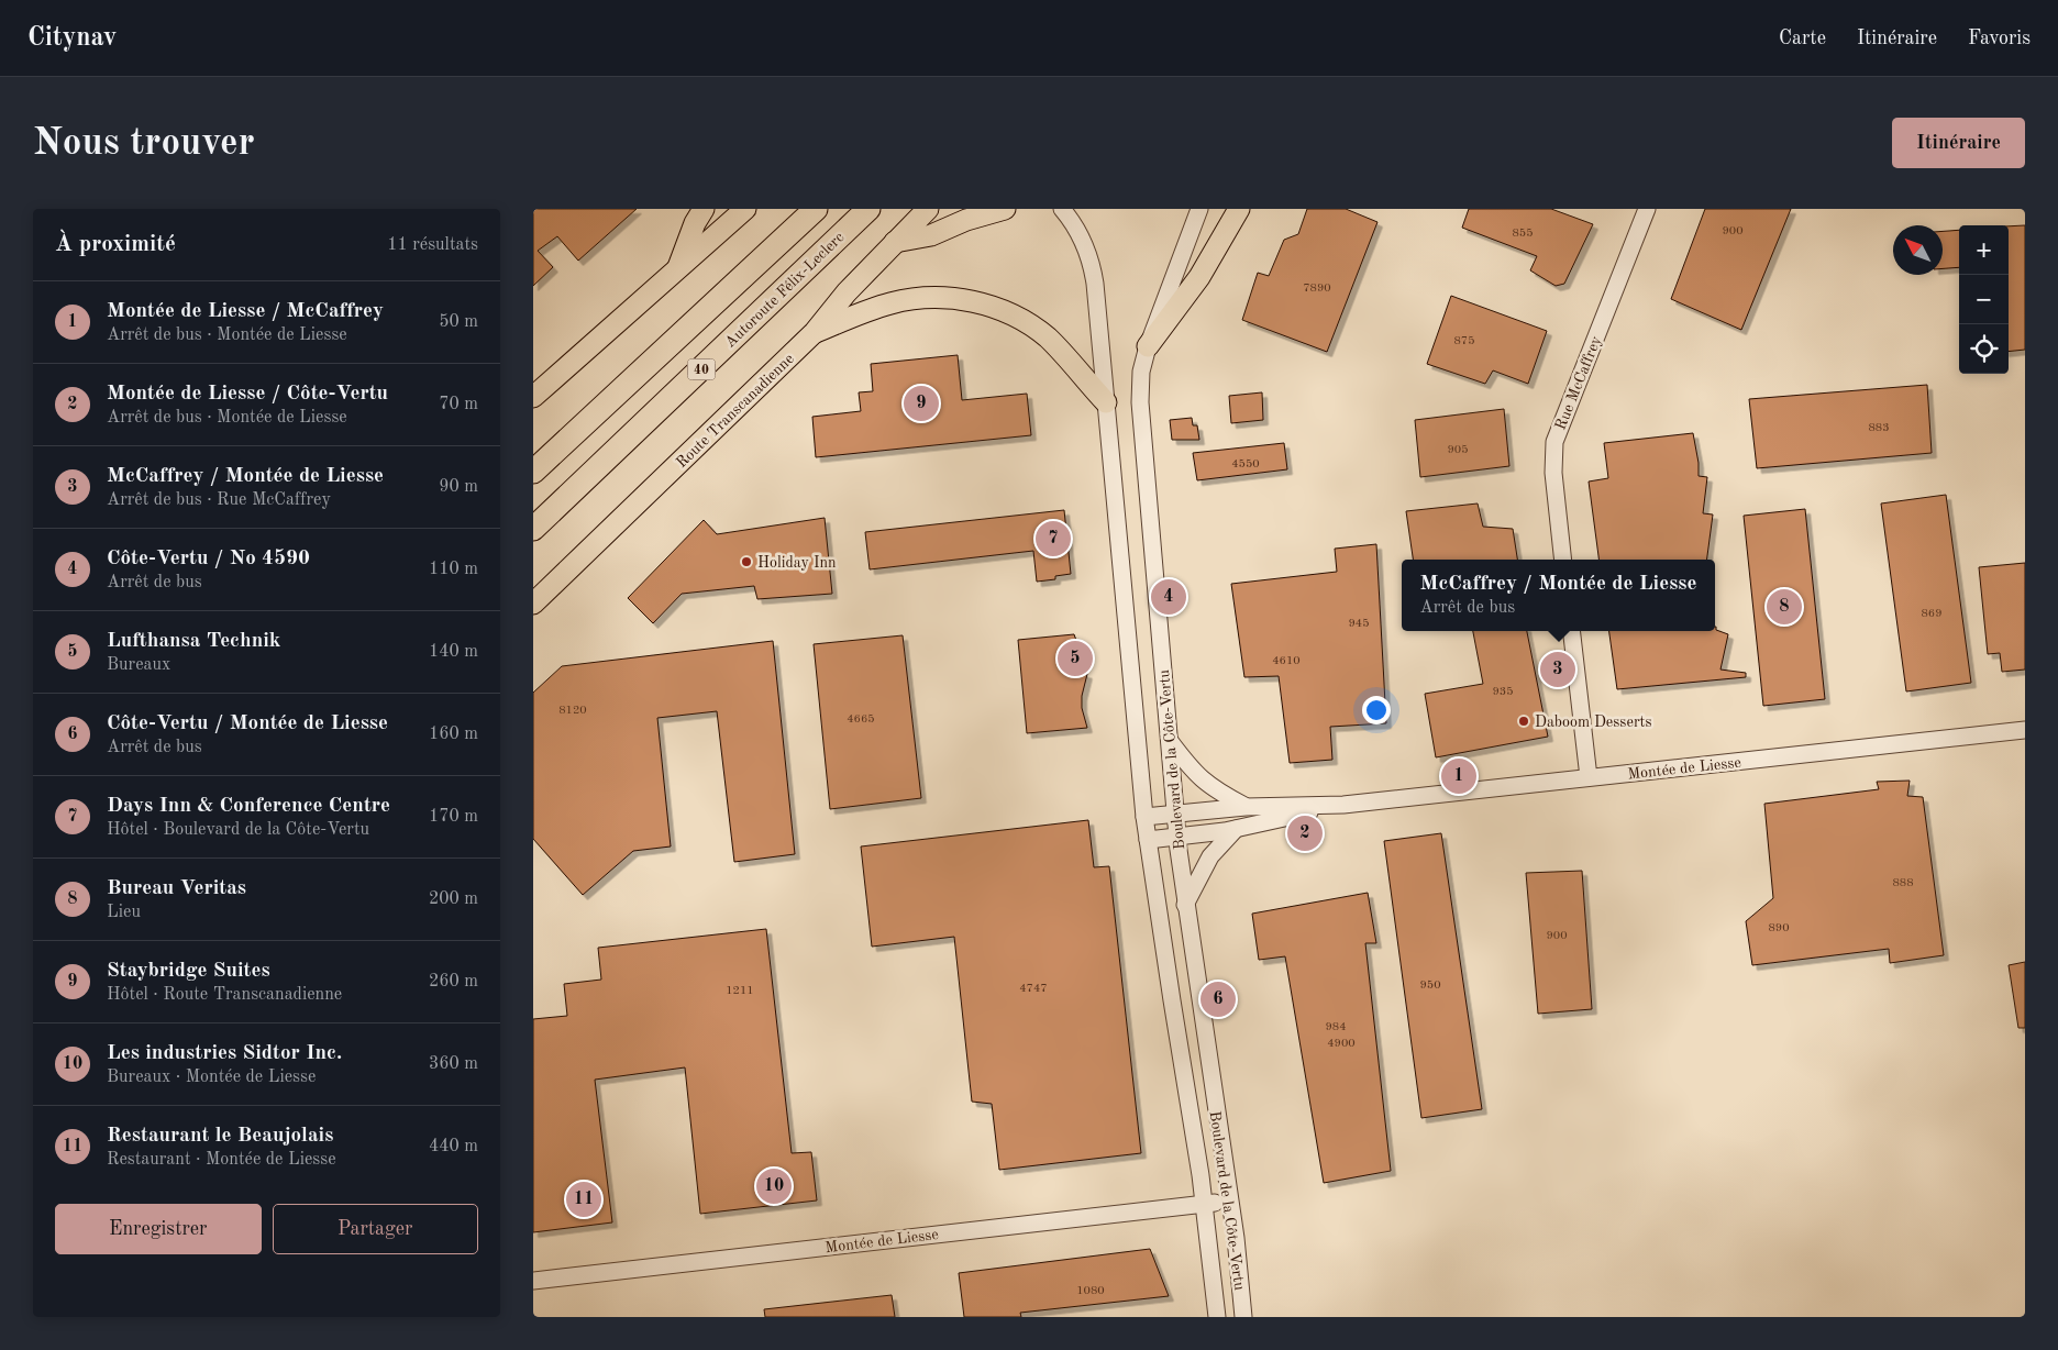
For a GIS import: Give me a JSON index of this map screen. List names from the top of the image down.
{
  "streets": {
    "highway": ["Autoroute Félix-Leclerc", "40"],
    "main road": ["Route Transcanadienne"],
    "street": ["Rue McCaffrey", "Boulevard de la Côte-Vertu", "Montée de Liesse"]
  },
  "crossings": [
    ["Boulevard de la Côte-Vertu", "Montée de Liesse"]
  ],
  "places": ["Holiday Inn", "Daboom Desserts"],
  "house_numbers": [
    "900",
    "855",
    "7890",
    "875",
    "883",
    "905",
    "4550",
    "869",
    "945",
    "4610",
    "935",
    "8120",
    "4665",
    "888",
    "890",
    "900",
    "950",
    "4747",
    "1211",
    "984",
    "4900",
    "1080"
  ],
  "north": "top left",
  "page": {
    "header": "Citynav",
    "nav": ["Carte", "Itinéraire", "Favoris"],
    "buttons": [
      "Itinéraire",
      ["Enregistrer", "Partager"]
    ],
    "title": "Nous trouver",
    "heading": ["À proximité", "11 résultats"],
    "map_buttons": ["+", "−"],
    "list": [
      {
        "mark": "1",
        "name": "Montée de Liesse / McCaffrey",
        "note": "Arrêt de bus · Montée de Liesse",
        "value": "50 m"
      },
      {
        "mark": "2",
        "name": "Montée de Liesse / Côte-Vertu",
        "note": "Arrêt de bus · Montée de Liesse",
        "value": "70 m"
      },
      {
        "mark": "3",
        "name": "McCaffrey / Montée de Liesse",
        "note": "Arrêt de bus · Rue McCaffrey",
        "value": "90 m"
      },
      {
        "mark": "4",
        "name": "Côte-Vertu / No 4590",
        "note": "Arrêt de bus",
        "value": "110 m"
      },
      {
        "mark": "5",
        "name": "Lufthansa Technik",
        "note": "Bureaux",
        "value": "140 m"
      },
      {
        "mark": "6",
        "name": "Côte-Vertu / Montée de Liesse",
        "note": "Arrêt de bus",
        "value": "160 m"
      },
      {
        "mark": "7",
        "name": "Days Inn & Conference Centre",
        "note": "Hôtel · Boulevard de la Côte-Vertu",
        "value": "170 m"
      },
      {
        "mark": "8",
        "name": "Bureau Veritas",
        "note": "Lieu",
        "value": "200 m"
      },
      {
        "mark": "9",
        "name": "Staybridge Suites",
        "note": "Hôtel · Route Transcanadienne",
        "value": "260 m"
      },
      {
        "mark": "10",
        "name": "Les industries Sidtor Inc.",
        "note": "Bureaux · Montée de Liesse",
        "value": "360 m"
      },
      {
        "mark": "11",
        "name": "Restaurant le Beaujolais",
        "note": "Restaurant · Montée de Liesse",
        "value": "440 m"
      }
    ],
    "pins": [
      "9",
      "7",
      "4",
      "8",
      "5",
      "3",
      "1",
      "2",
      "6",
      "10",
      "11"
    ],
    "popup": ["McCaffrey / Montée de Liesse", "Arrêt de bus"]
  }
}
